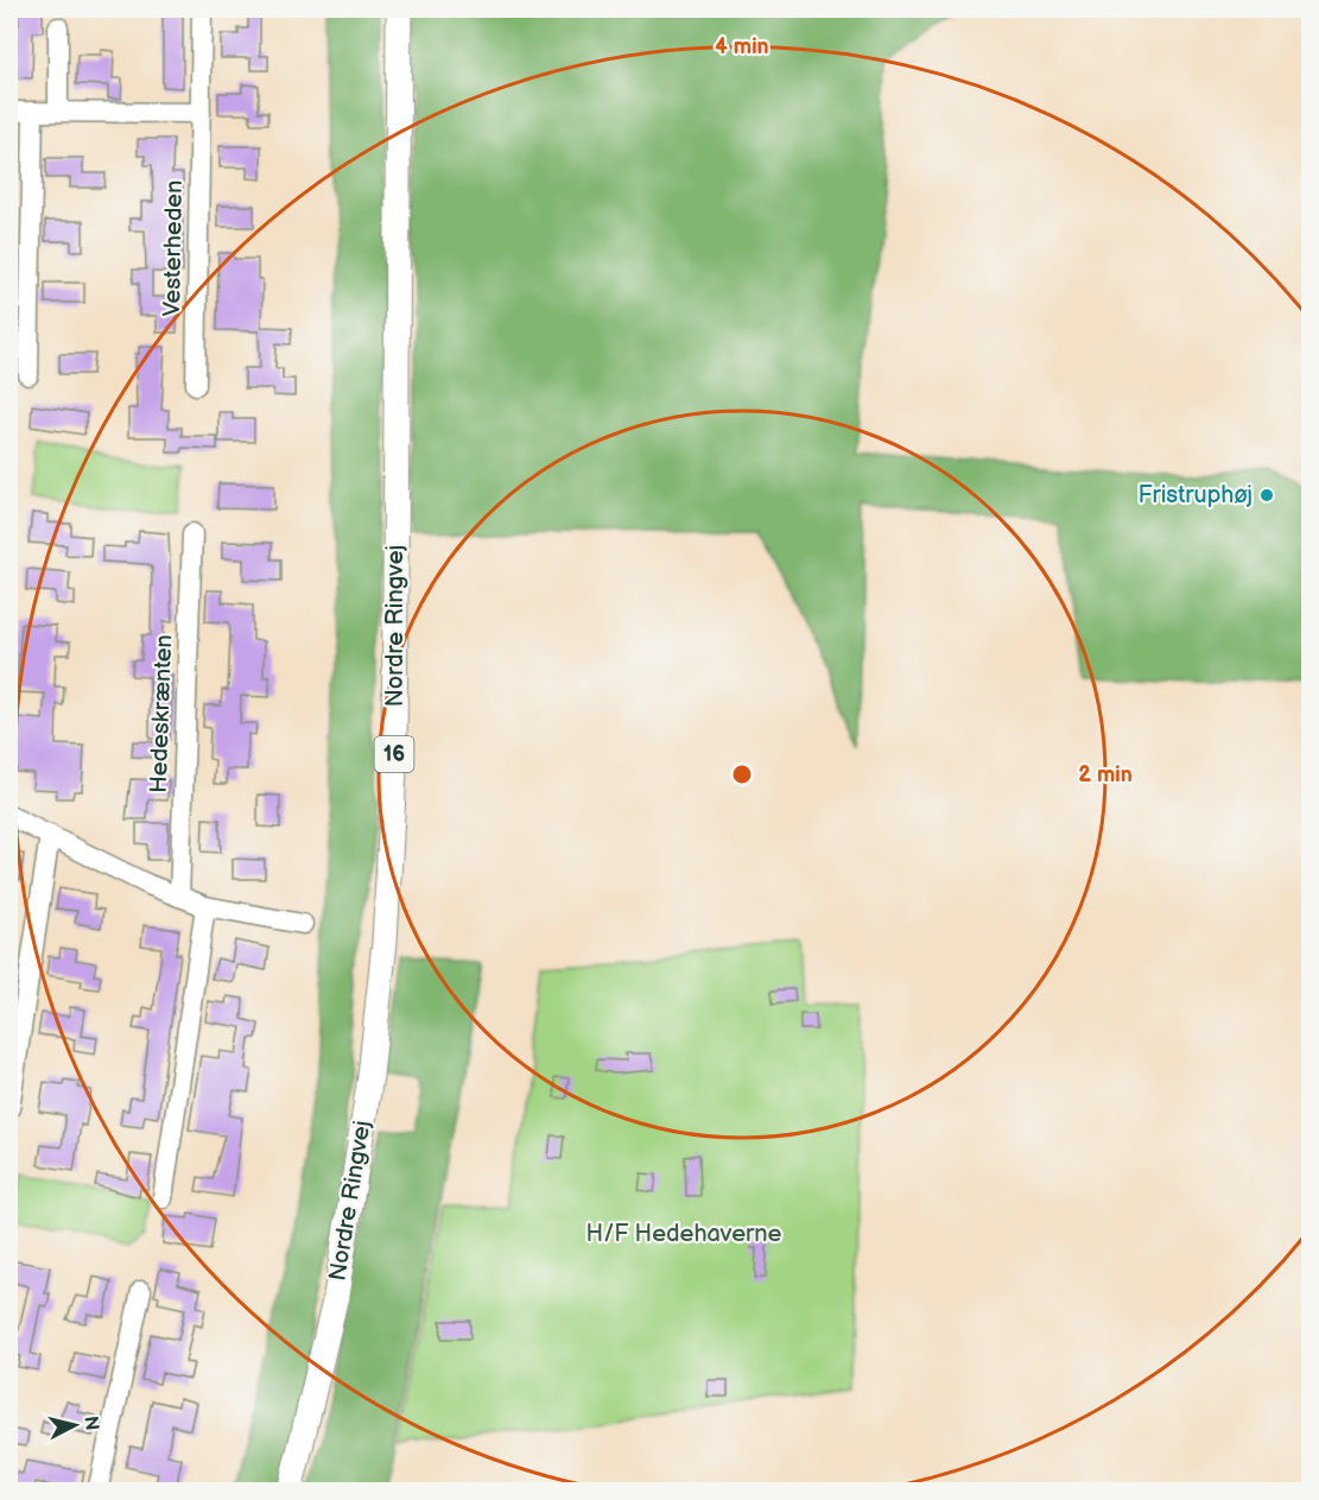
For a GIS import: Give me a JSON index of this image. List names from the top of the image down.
{
  "streets": {
    "main road": ["Nordre Ringvej", "16"],
    "street": ["Vesterheden", "Hedeskrænten"]
  },
  "parks": ["H/F Hedehaverne"],
  "places": ["Fristruphøj"],
  "north": "right",
  "rings": ["4 min", "2 min"]
}
